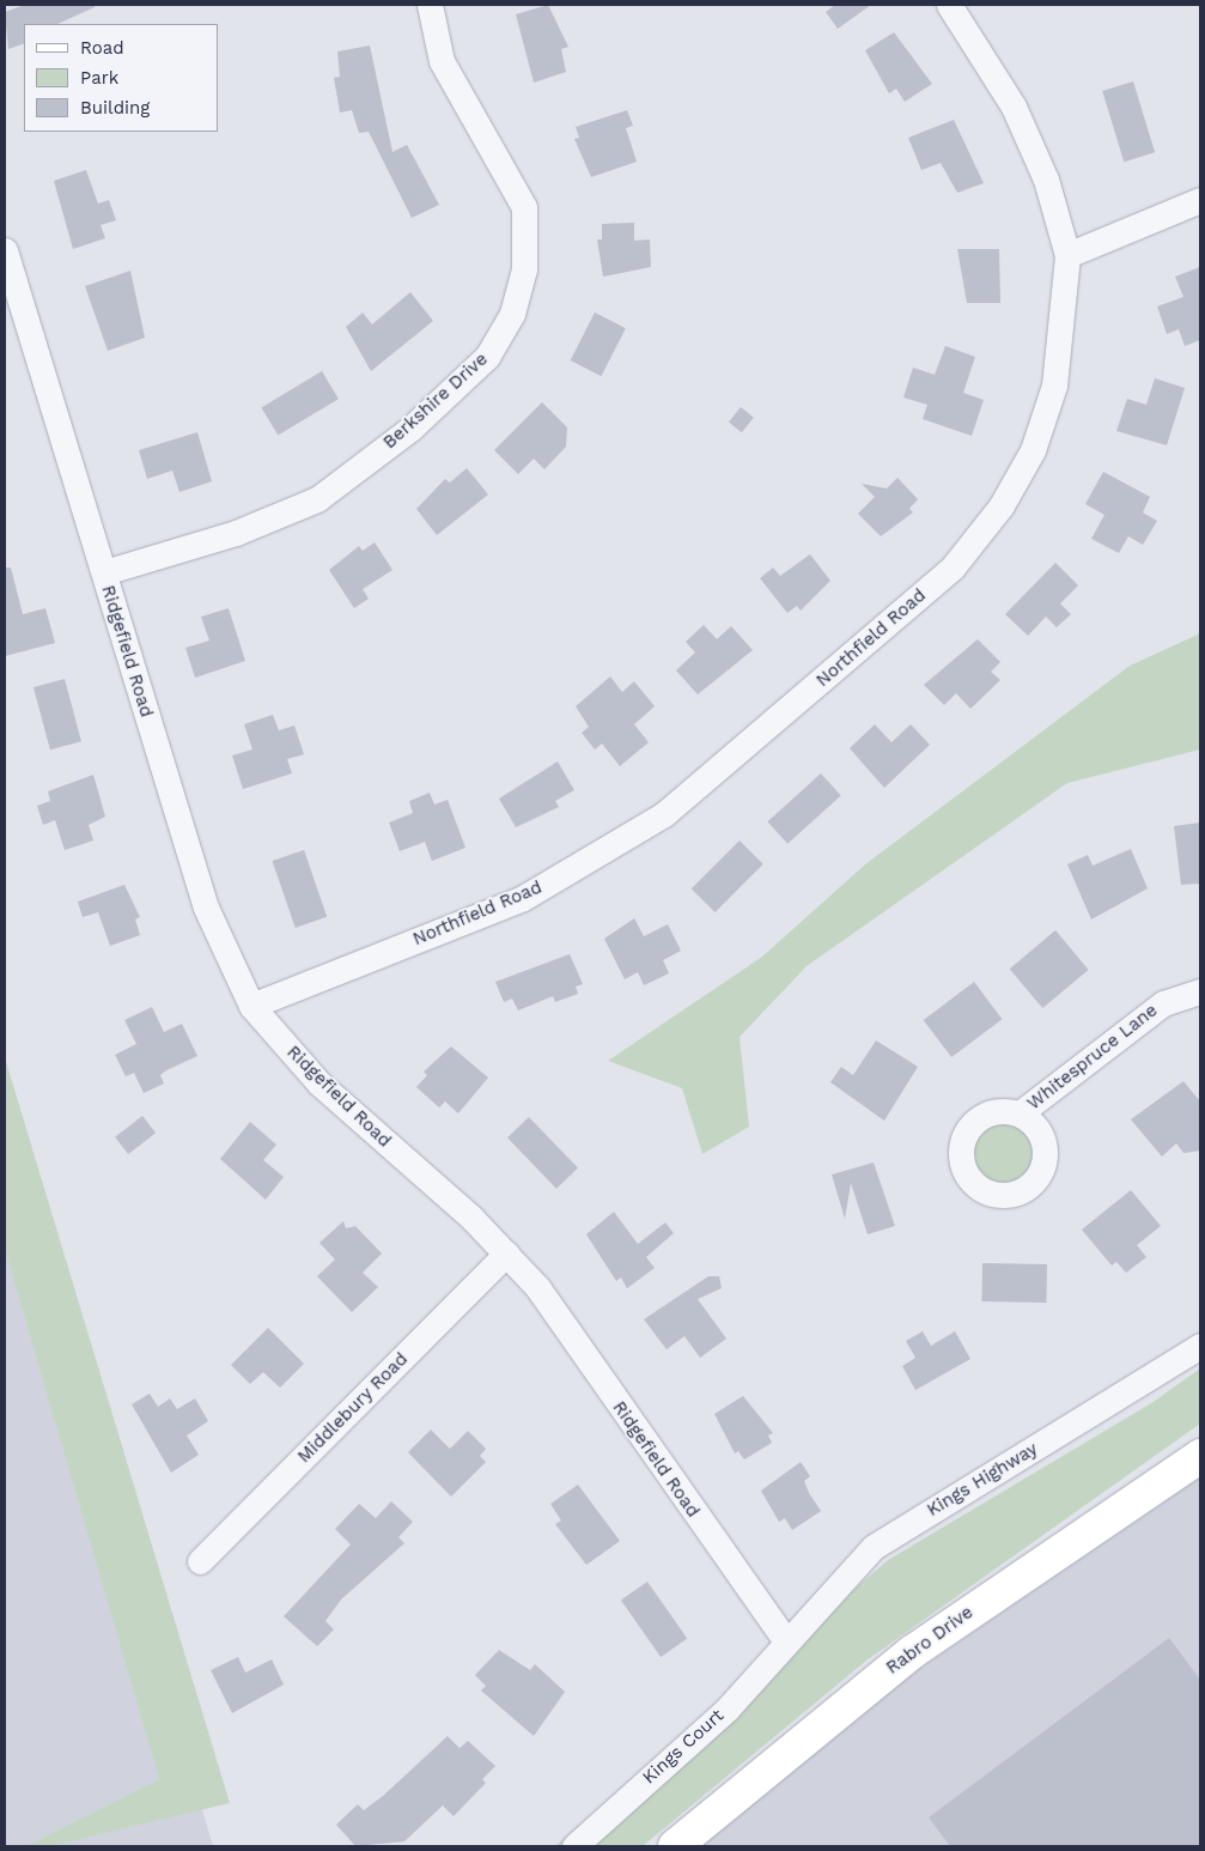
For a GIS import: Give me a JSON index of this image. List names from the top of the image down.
{
  "streets": {
    "main road": ["Rabro Drive"],
    "street": [
      "Berkshire Drive",
      "Northfield Road",
      "Ridgefield Road",
      "Whitespruce Lane",
      "Middlebury Road",
      "Kings Highway",
      "Kings Court"
    ]
  },
  "crossings": [
    ["Berkshire Drive", "Ridgefield Road"],
    ["Northfield Road", "Ridgefield Road"],
    ["Ridgefield Road", "Middlebury Road"],
    ["Ridgefield Road", "Kings Highway"],
    ["Ridgefield Road", "Kings Court"],
    ["Kings Highway", "Kings Court"]
  ],
  "legend": ["Road", "Park", "Building"]
}
